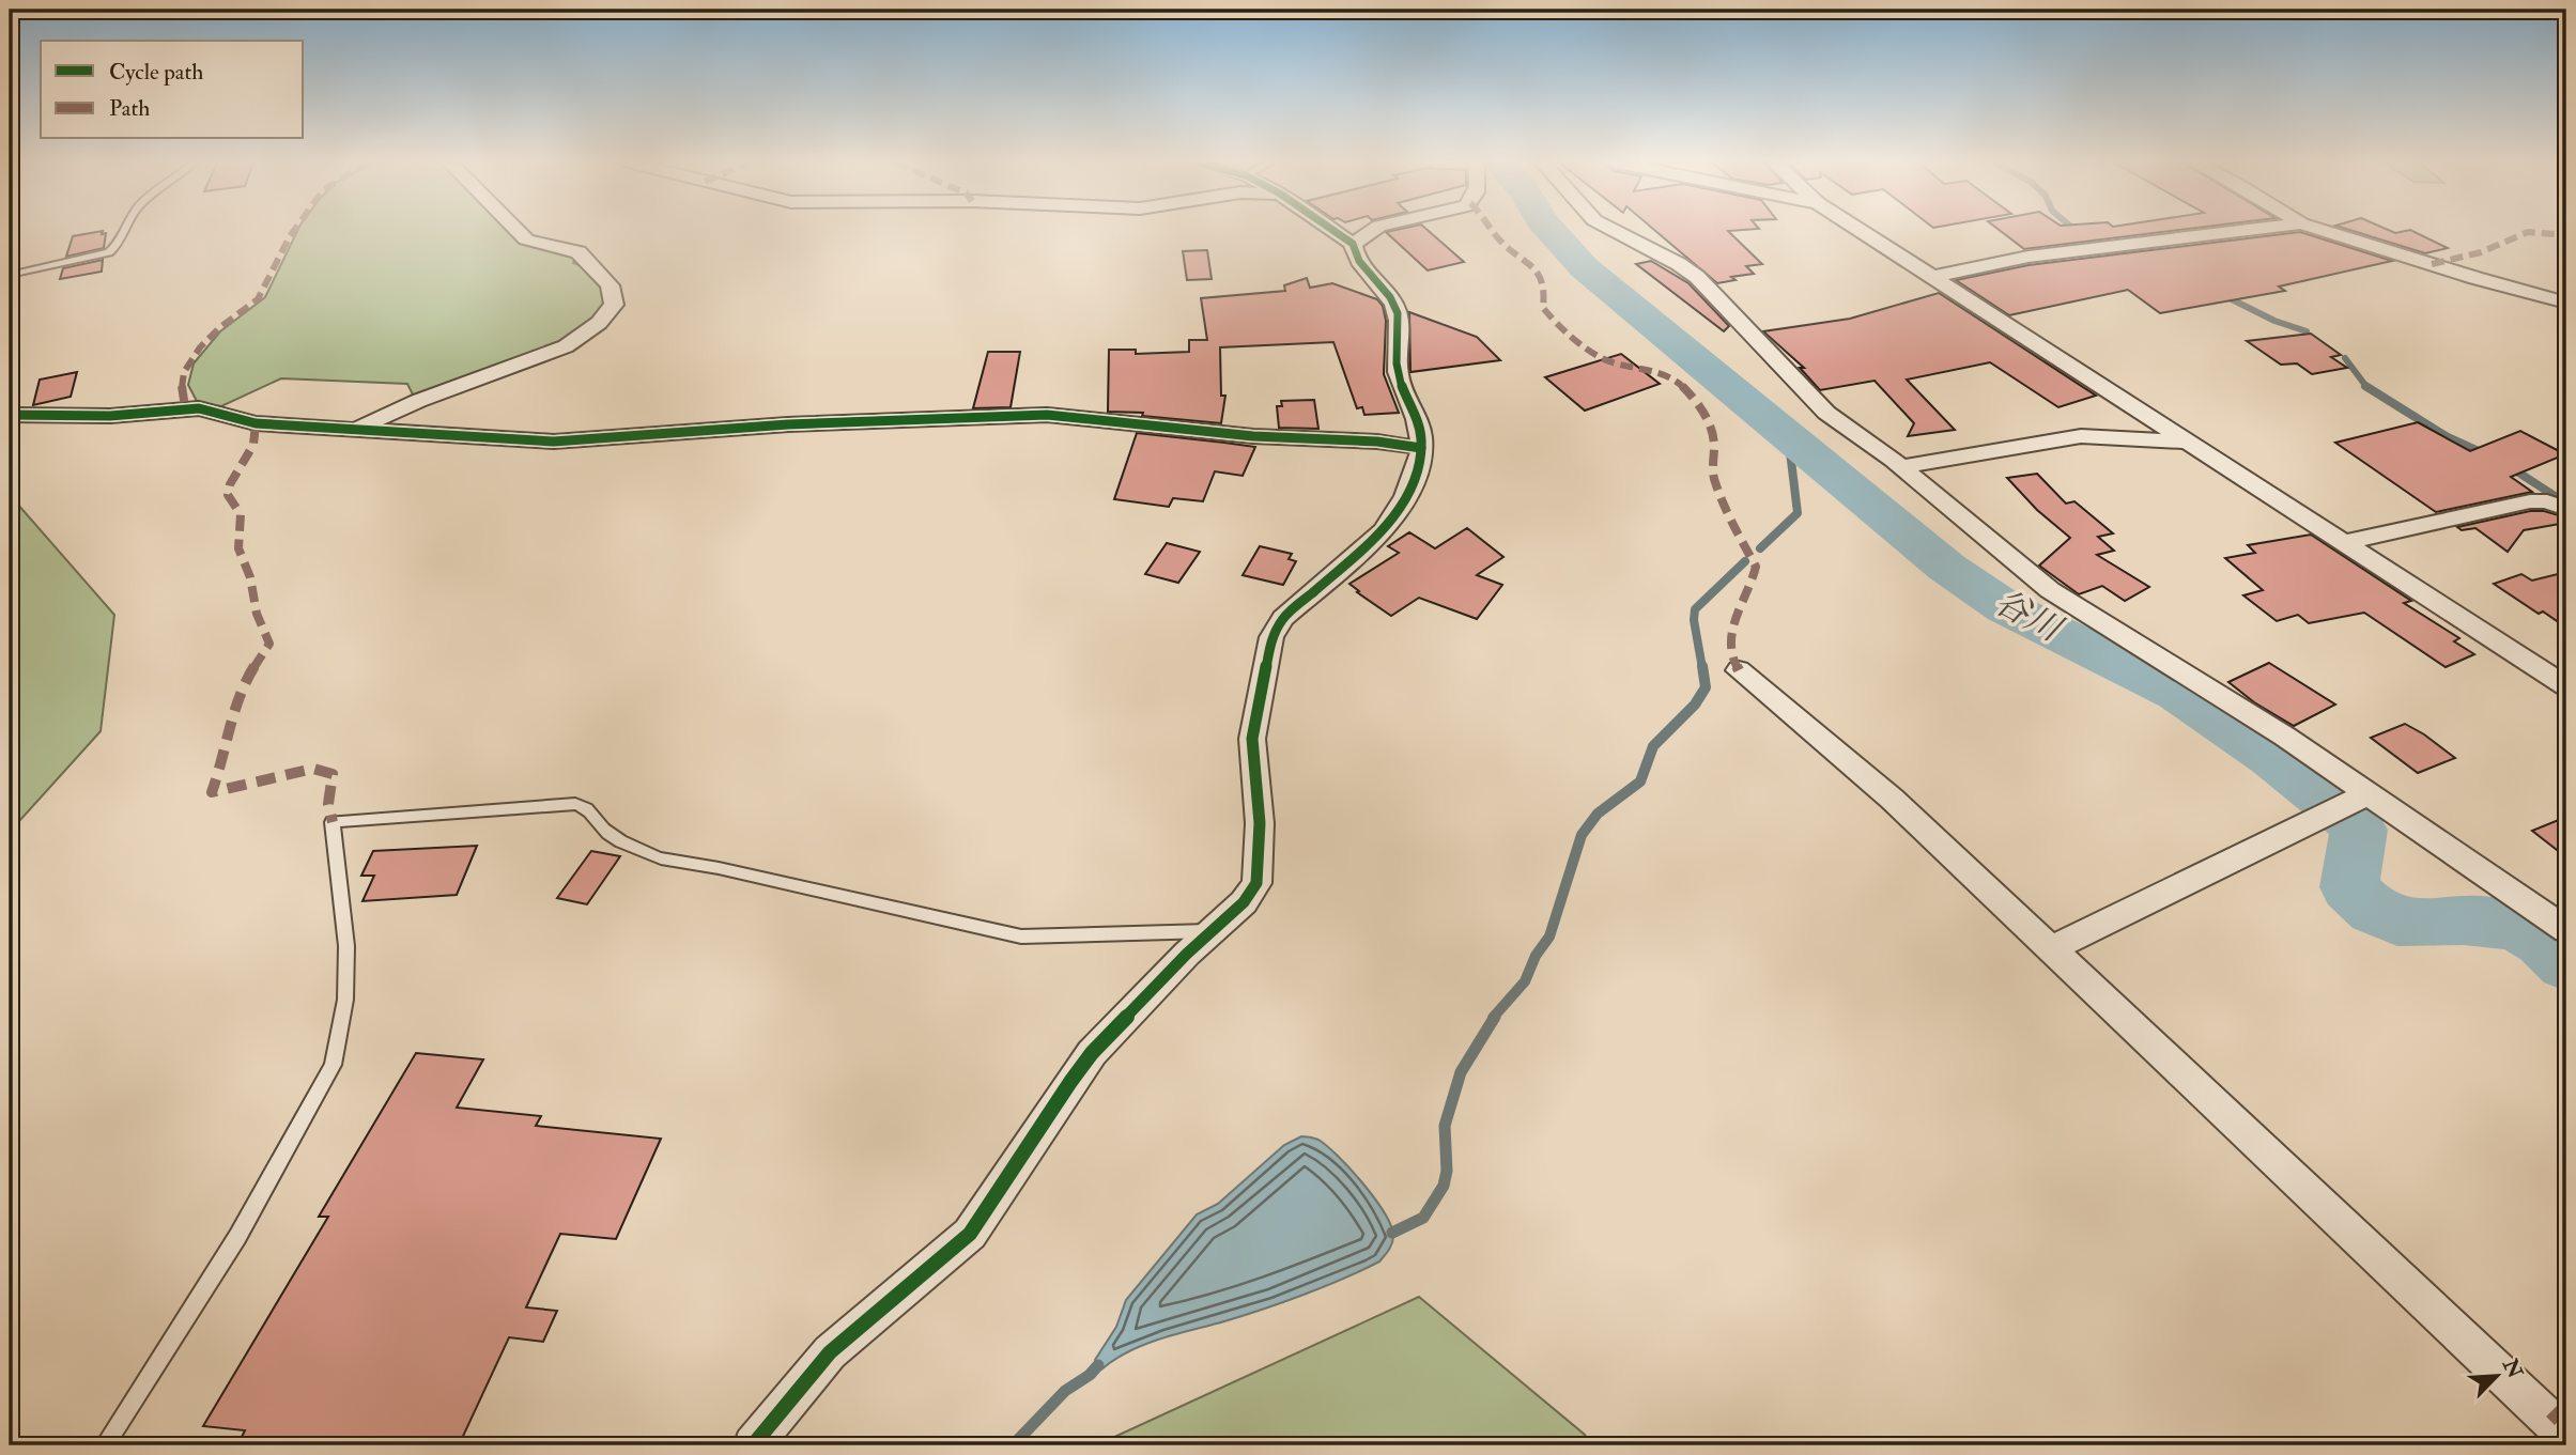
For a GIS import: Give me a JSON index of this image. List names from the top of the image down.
{
  "water": ["谷川"],
  "legend": ["Cycle path", "Path"],
  "north": "top right"
}
